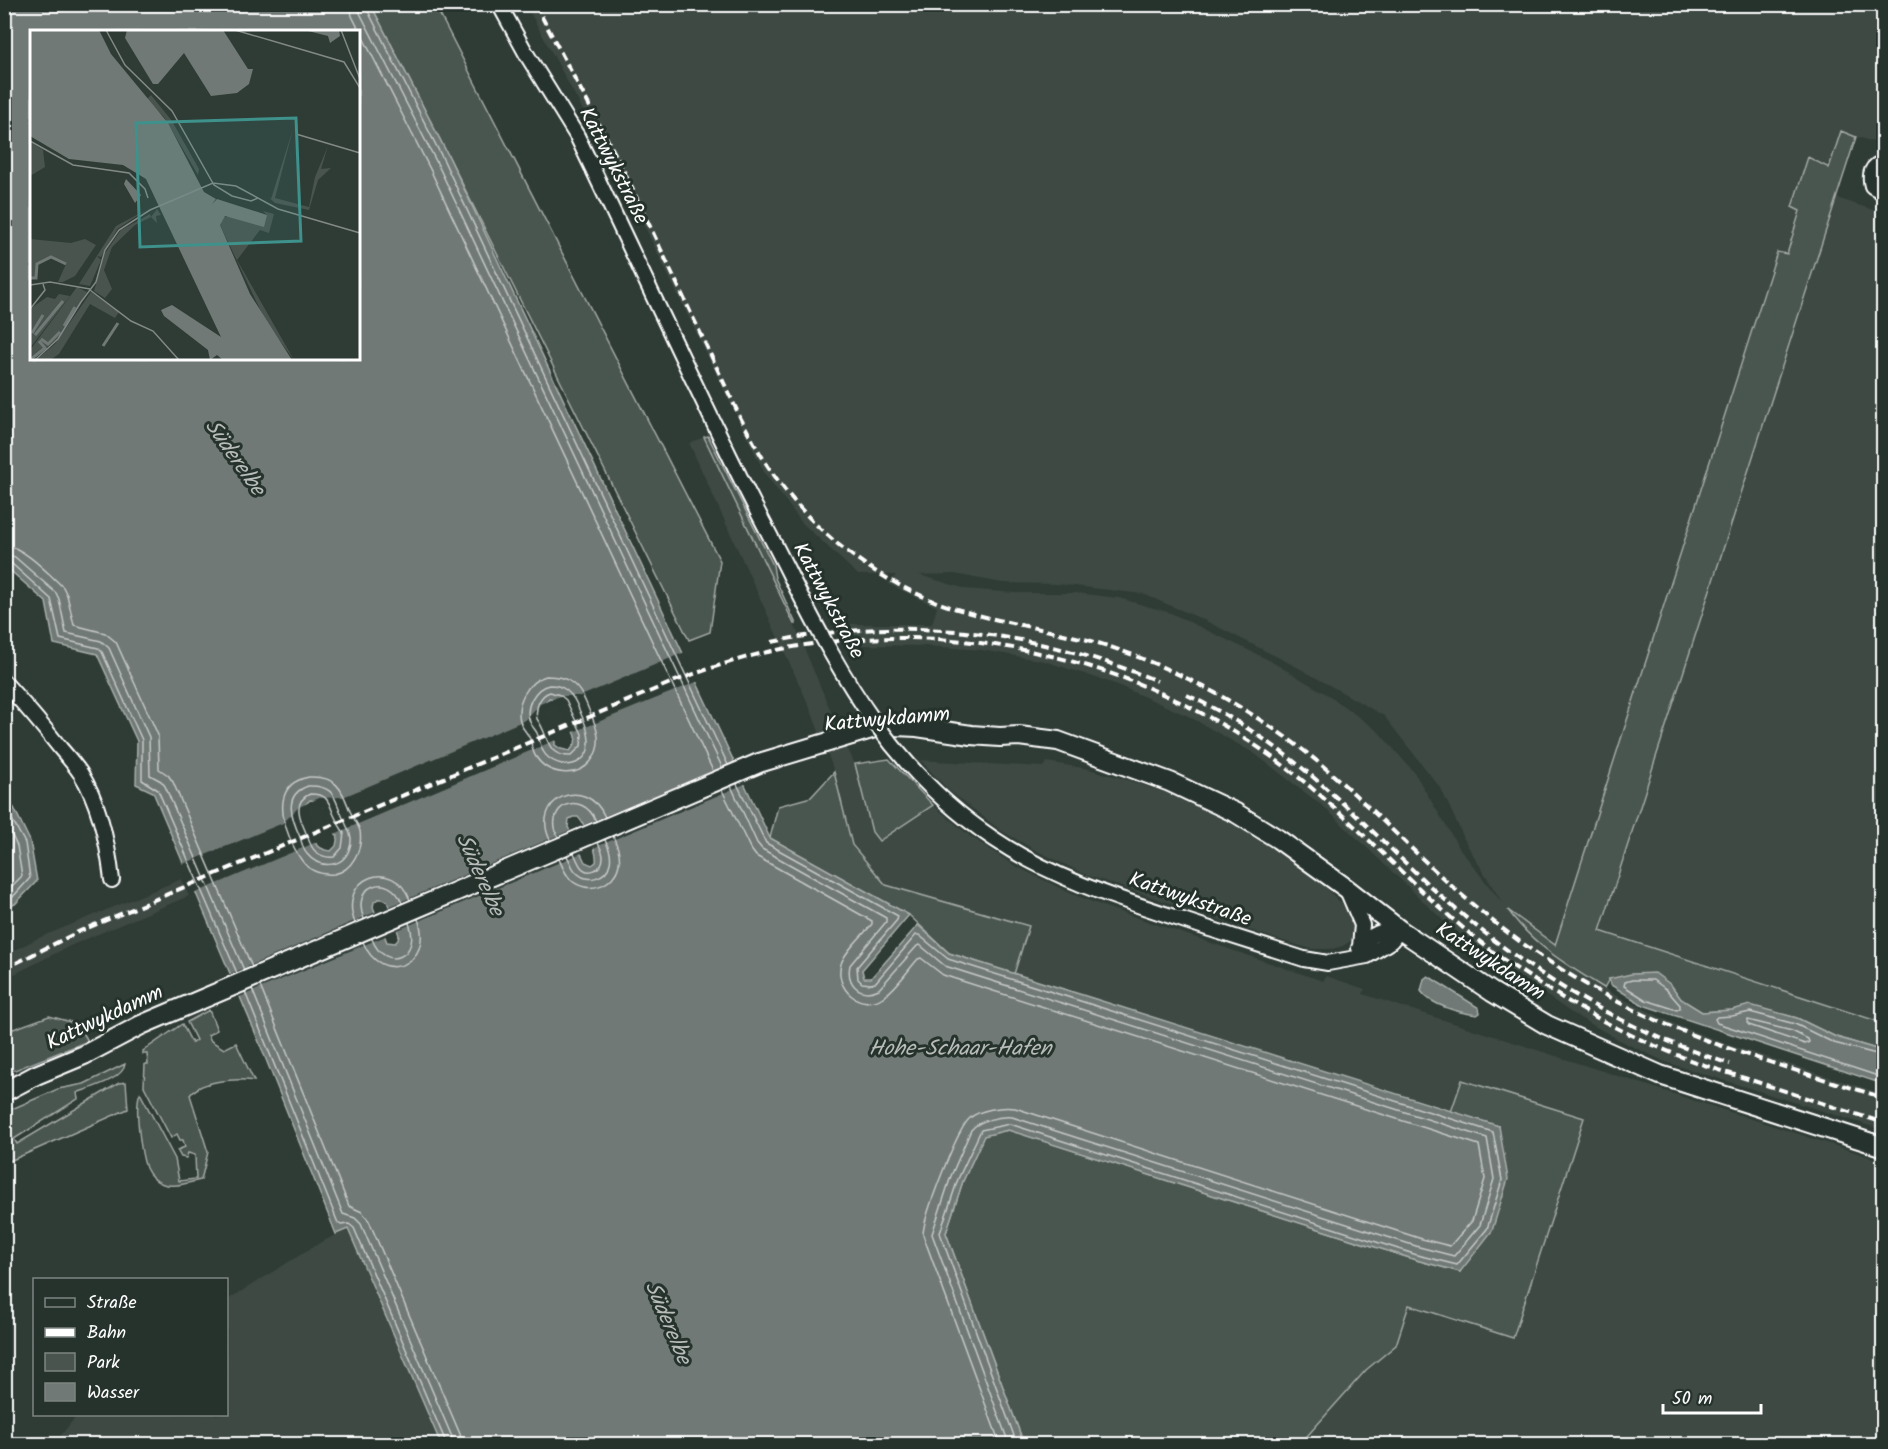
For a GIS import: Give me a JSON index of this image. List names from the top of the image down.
{
  "streets": {
    "main road": ["Kattwykdamm"],
    "street": ["Kattwykstraße"]
  },
  "crossings": [
    ["Kattwykstraße", "Kattwykdamm"]
  ],
  "water": ["Süderelbe", "Hohe-Schaar-Hafen"],
  "legend": [
    "Straße",
    "Bahn",
    "Park",
    "Wasser"
  ],
  "scale_bar": "50 m"
}
